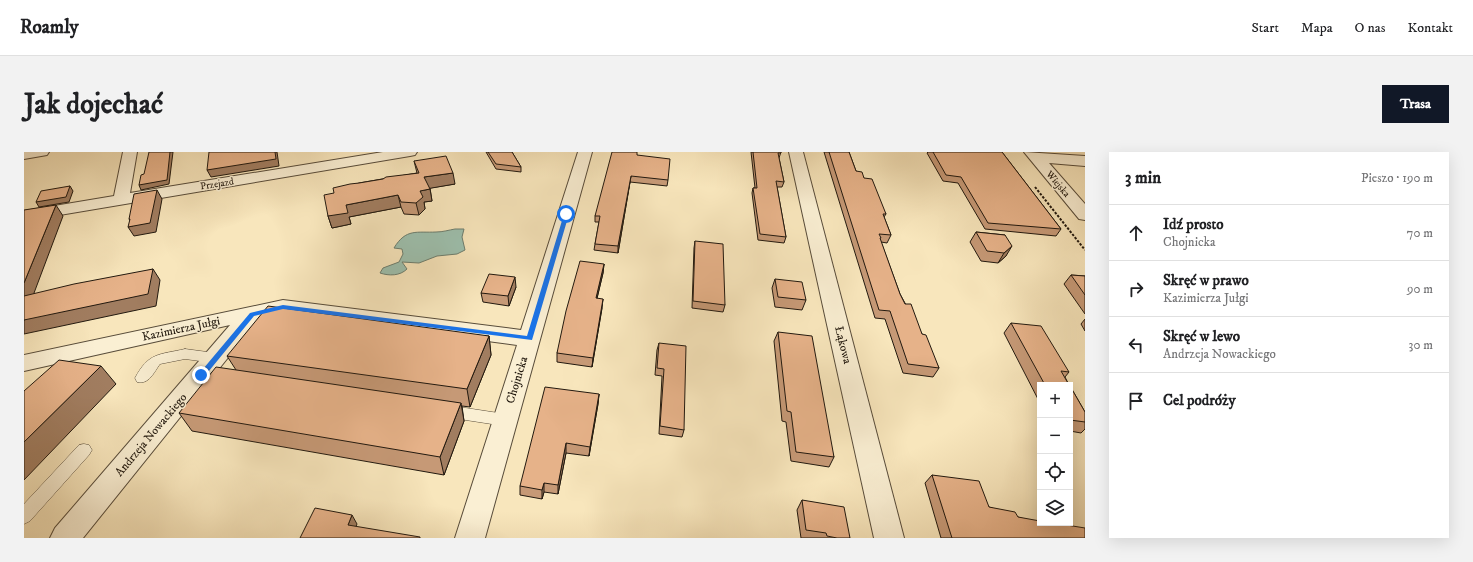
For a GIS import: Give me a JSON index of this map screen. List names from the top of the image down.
{
  "streets": {
    "street": [
      "Przejazd",
      "Wiejska",
      "Kazimierza Jułgi",
      "Łąkowa",
      "Chojnicka",
      "Andrzeja Nowackiego"
    ]
  },
  "crossings": [
    ["Kazimierza Jułgi", "Chojnicka"],
    ["Kazimierza Jułgi", "Andrzeja Nowackiego"]
  ],
  "page": {
    "header": "Roamly",
    "nav": [
      "Start",
      "Mapa",
      "O nas",
      "Kontakt"
    ],
    "buttons": "Trasa",
    "title": "Jak dojechać",
    "heading": ["3 min", "Pieszo · 190 m"],
    "list": [
      ["Idź prosto", "Chojnicka", "70 m"],
      ["Skręć w prawo", "Kazimierza Jułgi", "90 m"],
      ["Skręć w lewo", "Andrzeja Nowackiego", "30 m"],
      "Cel podróży"
    ],
    "map_buttons": ["+", "−"]
  }
}
